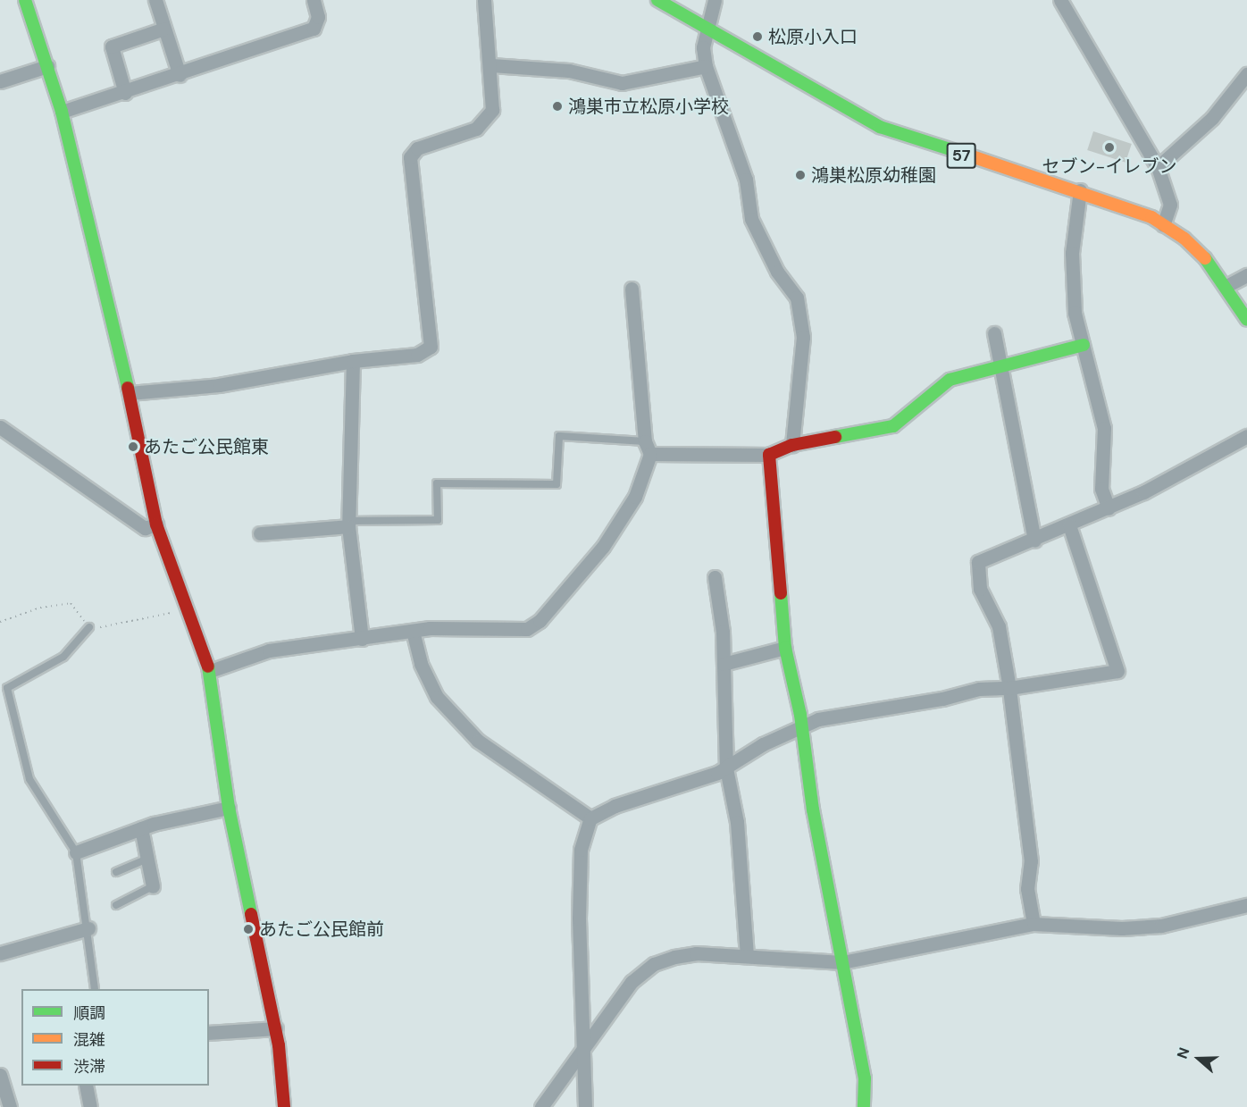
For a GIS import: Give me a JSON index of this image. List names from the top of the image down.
{
  "streets": {
    "street": ["57"]
  },
  "places": [
    "松原小入口",
    "鴻巣市立松原小学校",
    "セブン-イレブン",
    "鴻巣松原幼稚園",
    "あたご公民館東",
    "あたご公民館前"
  ],
  "legend": ["順調", "混雑", "渋滞"],
  "north": "left"
}
